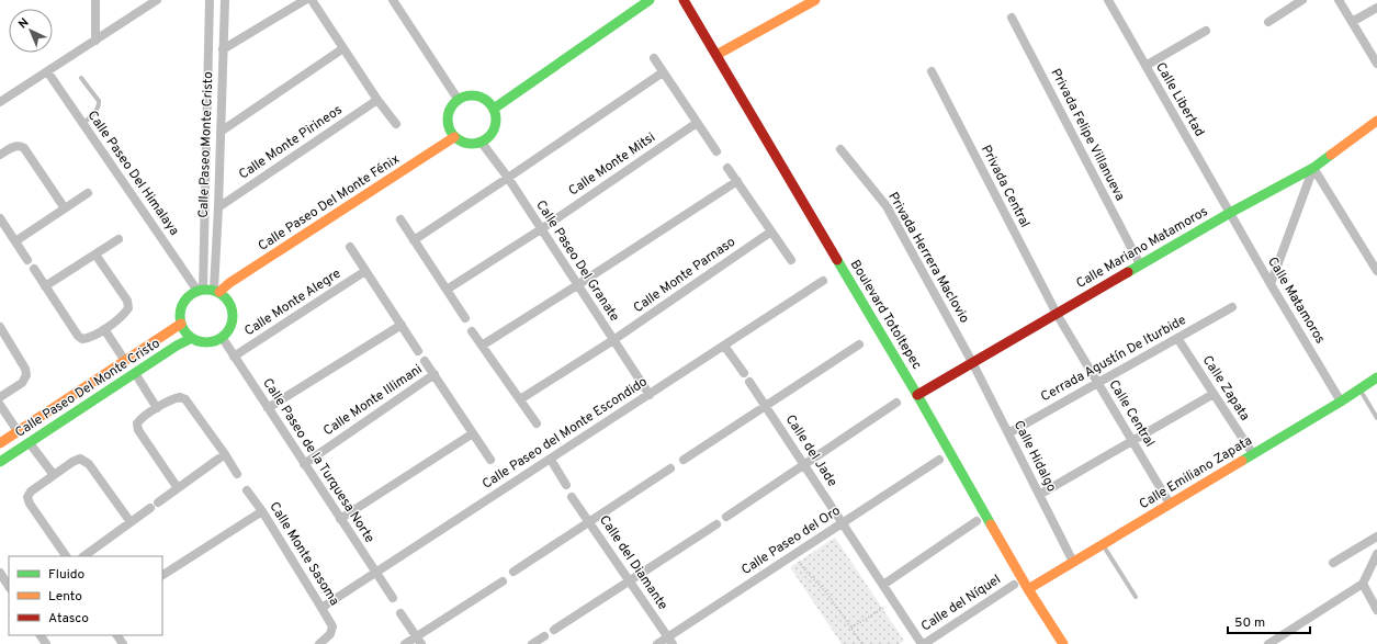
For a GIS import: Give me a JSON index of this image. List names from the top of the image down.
{
  "streets": {
    "street": [
      "Calle Libertad",
      "Privada Felipe Villanueva",
      "Calle Monte Pirineos",
      "Calle Paseo Monte Cristo",
      "Calle Monte Mitsi",
      "Calle Paseo Del Himalaya",
      "Privada Central",
      "Calle Paseo Del Monte Fénix",
      "Calle Mariano Matamoros",
      "Privada Herrera Maclovio",
      "Calle Paseo Del Granate",
      "Calle Monte Parnaso",
      "Calle Matamoros",
      "Calle Monte Alegre",
      "Boulevard Totoltepec",
      "Cerrada Agustín De Iturbide",
      "Calle Paseo Del Monte Cristo",
      "Calle Zapata",
      "Calle Monte Illimani",
      "Calle Central",
      "Calle Paseo del Monte Escondido",
      "Calle del Jade",
      "Calle Hidalgo",
      "Calle Paseo de la Turquesa Norte",
      "Calle Emiliano Zapata",
      "Calle Paseo del Oro",
      "Calle Monte Sasoma",
      "Calle del Diamante",
      "Calle del Níquel"
    ]
  },
  "crossings": [
    ["Calle Libertad", "Calle Mariano Matamoros"],
    ["Calle Libertad", "Calle Matamoros"],
    ["Privada Felipe Villanueva", "Calle Mariano Matamoros"],
    ["Calle Monte Pirineos", "Calle Paseo Monte Cristo"],
    ["Calle Paseo Monte Cristo", "Calle Paseo Del Himalaya"],
    ["Calle Paseo Monte Cristo", "Calle Paseo Del Monte Fénix"],
    ["Calle Paseo Monte Cristo", "Calle Paseo Del Monte Cristo"],
    ["Calle Paseo Monte Cristo", "Calle Paseo de la Turquesa Norte"],
    ["Calle Monte Mitsi", "Calle Paseo Del Granate"],
    ["Calle Paseo Del Himalaya", "Calle Paseo Del Monte Fénix"],
    ["Calle Paseo Del Himalaya", "Calle Paseo Del Monte Cristo"],
    ["Calle Paseo Del Himalaya", "Calle Paseo de la Turquesa Norte"],
    ["Privada Central", "Calle Mariano Matamoros"],
    ["Privada Central", "Calle Central"],
    ["Calle Paseo Del Monte Fénix", "Calle Paseo Del Granate"],
    ["Calle Paseo Del Monte Fénix", "Calle Paseo Del Monte Cristo"],
    ["Calle Paseo Del Monte Fénix", "Calle Paseo de la Turquesa Norte"],
    ["Calle Mariano Matamoros", "Privada Herrera Maclovio"],
    ["Calle Mariano Matamoros", "Calle Matamoros"],
    ["Calle Mariano Matamoros", "Boulevard Totoltepec"],
    ["Calle Mariano Matamoros", "Calle Central"],
    ["Calle Mariano Matamoros", "Calle Hidalgo"],
    ["Privada Herrera Maclovio", "Calle Hidalgo"],
    ["Calle Paseo Del Granate", "Calle Monte Parnaso"],
    ["Calle Paseo Del Granate", "Calle Paseo del Monte Escondido"],
    ["Calle Matamoros", "Calle Emiliano Zapata"],
    ["Calle Monte Alegre", "Calle Paseo de la Turquesa Norte"],
    ["Boulevard Totoltepec", "Calle Emiliano Zapata"],
    ["Cerrada Agustín De Iturbide", "Calle Zapata"],
    ["Cerrada Agustín De Iturbide", "Calle Central"],
    ["Cerrada Agustín De Iturbide", "Calle Hidalgo"],
    ["Calle Paseo Del Monte Cristo", "Calle Paseo de la Turquesa Norte"],
    ["Calle Zapata", "Calle Emiliano Zapata"],
    ["Calle Monte Illimani", "Calle Paseo de la Turquesa Norte"],
    ["Calle Central", "Calle Emiliano Zapata"],
    ["Calle Paseo del Monte Escondido", "Calle Paseo de la Turquesa Norte"],
    ["Calle Paseo del Monte Escondido", "Calle Monte Sasoma"],
    ["Calle del Jade", "Calle Paseo del Oro"],
    ["Calle del Jade", "Calle del Níquel"],
    ["Calle Hidalgo", "Calle Emiliano Zapata"],
    ["Calle Paseo del Oro", "Calle del Diamante"]
  ],
  "legend": ["Fluido", "Lento", "Atasco"],
  "scale_bar": "50 m",
  "north": "top left"
}
